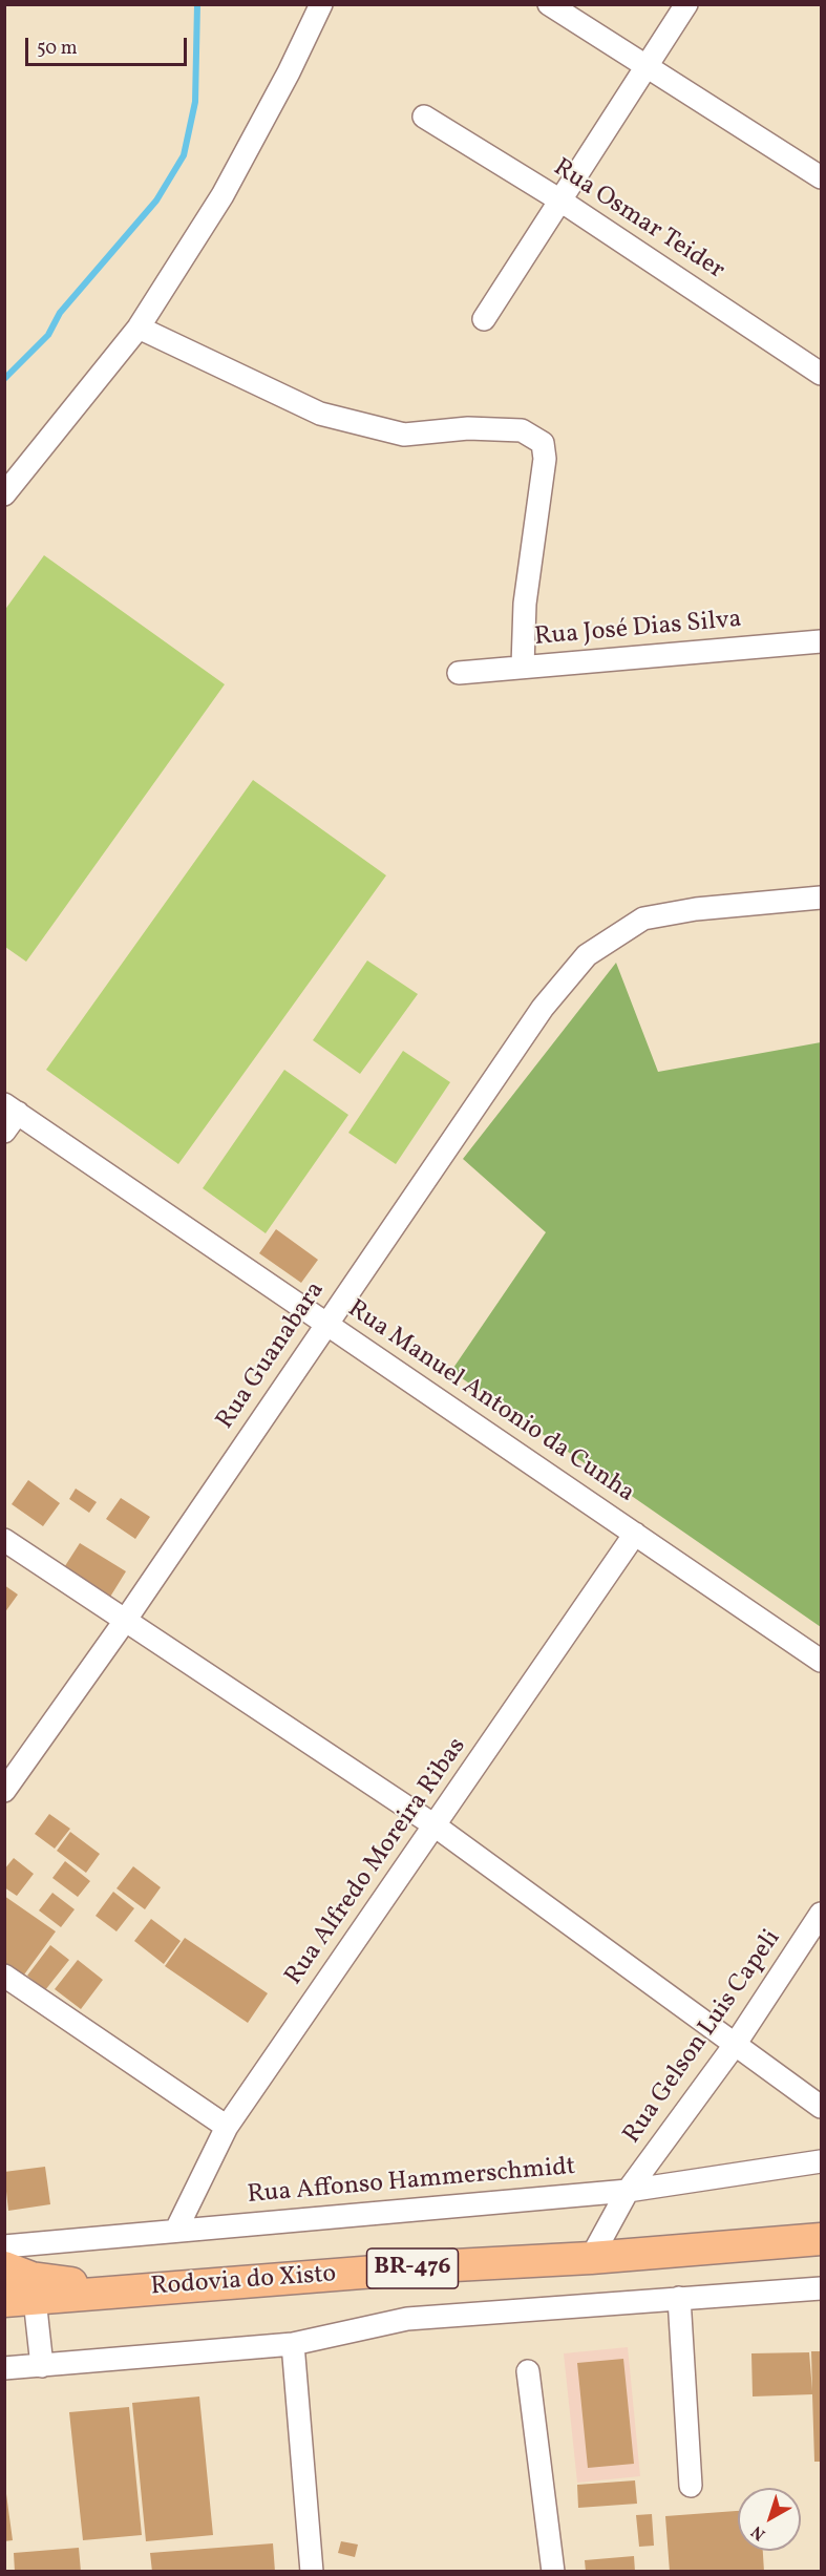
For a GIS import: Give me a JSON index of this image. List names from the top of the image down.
{
  "streets": {
    "highway": ["BR-476", "Rodovia do Xisto"],
    "street": [
      "Rua Osmar Teider",
      "Rua José Dias Silva",
      "Rua Guanabara",
      "Rua Manuel Antonio da Cunha",
      "Rua Alfredo Moreira Ribas",
      "Rua Gelson Luis Capeli",
      "Rua Affonso Hammerschmidt"
    ]
  },
  "crossings": [
    ["Rua Guanabara", "Rua Manuel Antonio da Cunha"],
    ["Rua Manuel Antonio da Cunha", "Rua Alfredo Moreira Ribas"],
    ["Rua Alfredo Moreira Ribas", "Rua Affonso Hammerschmidt"],
    ["Rua Gelson Luis Capeli", "Rua Affonso Hammerschmidt"],
    ["Rua Gelson Luis Capeli", "Rodovia do Xisto"]
  ],
  "scale_bar": "50 m",
  "north": "bottom left"
}
